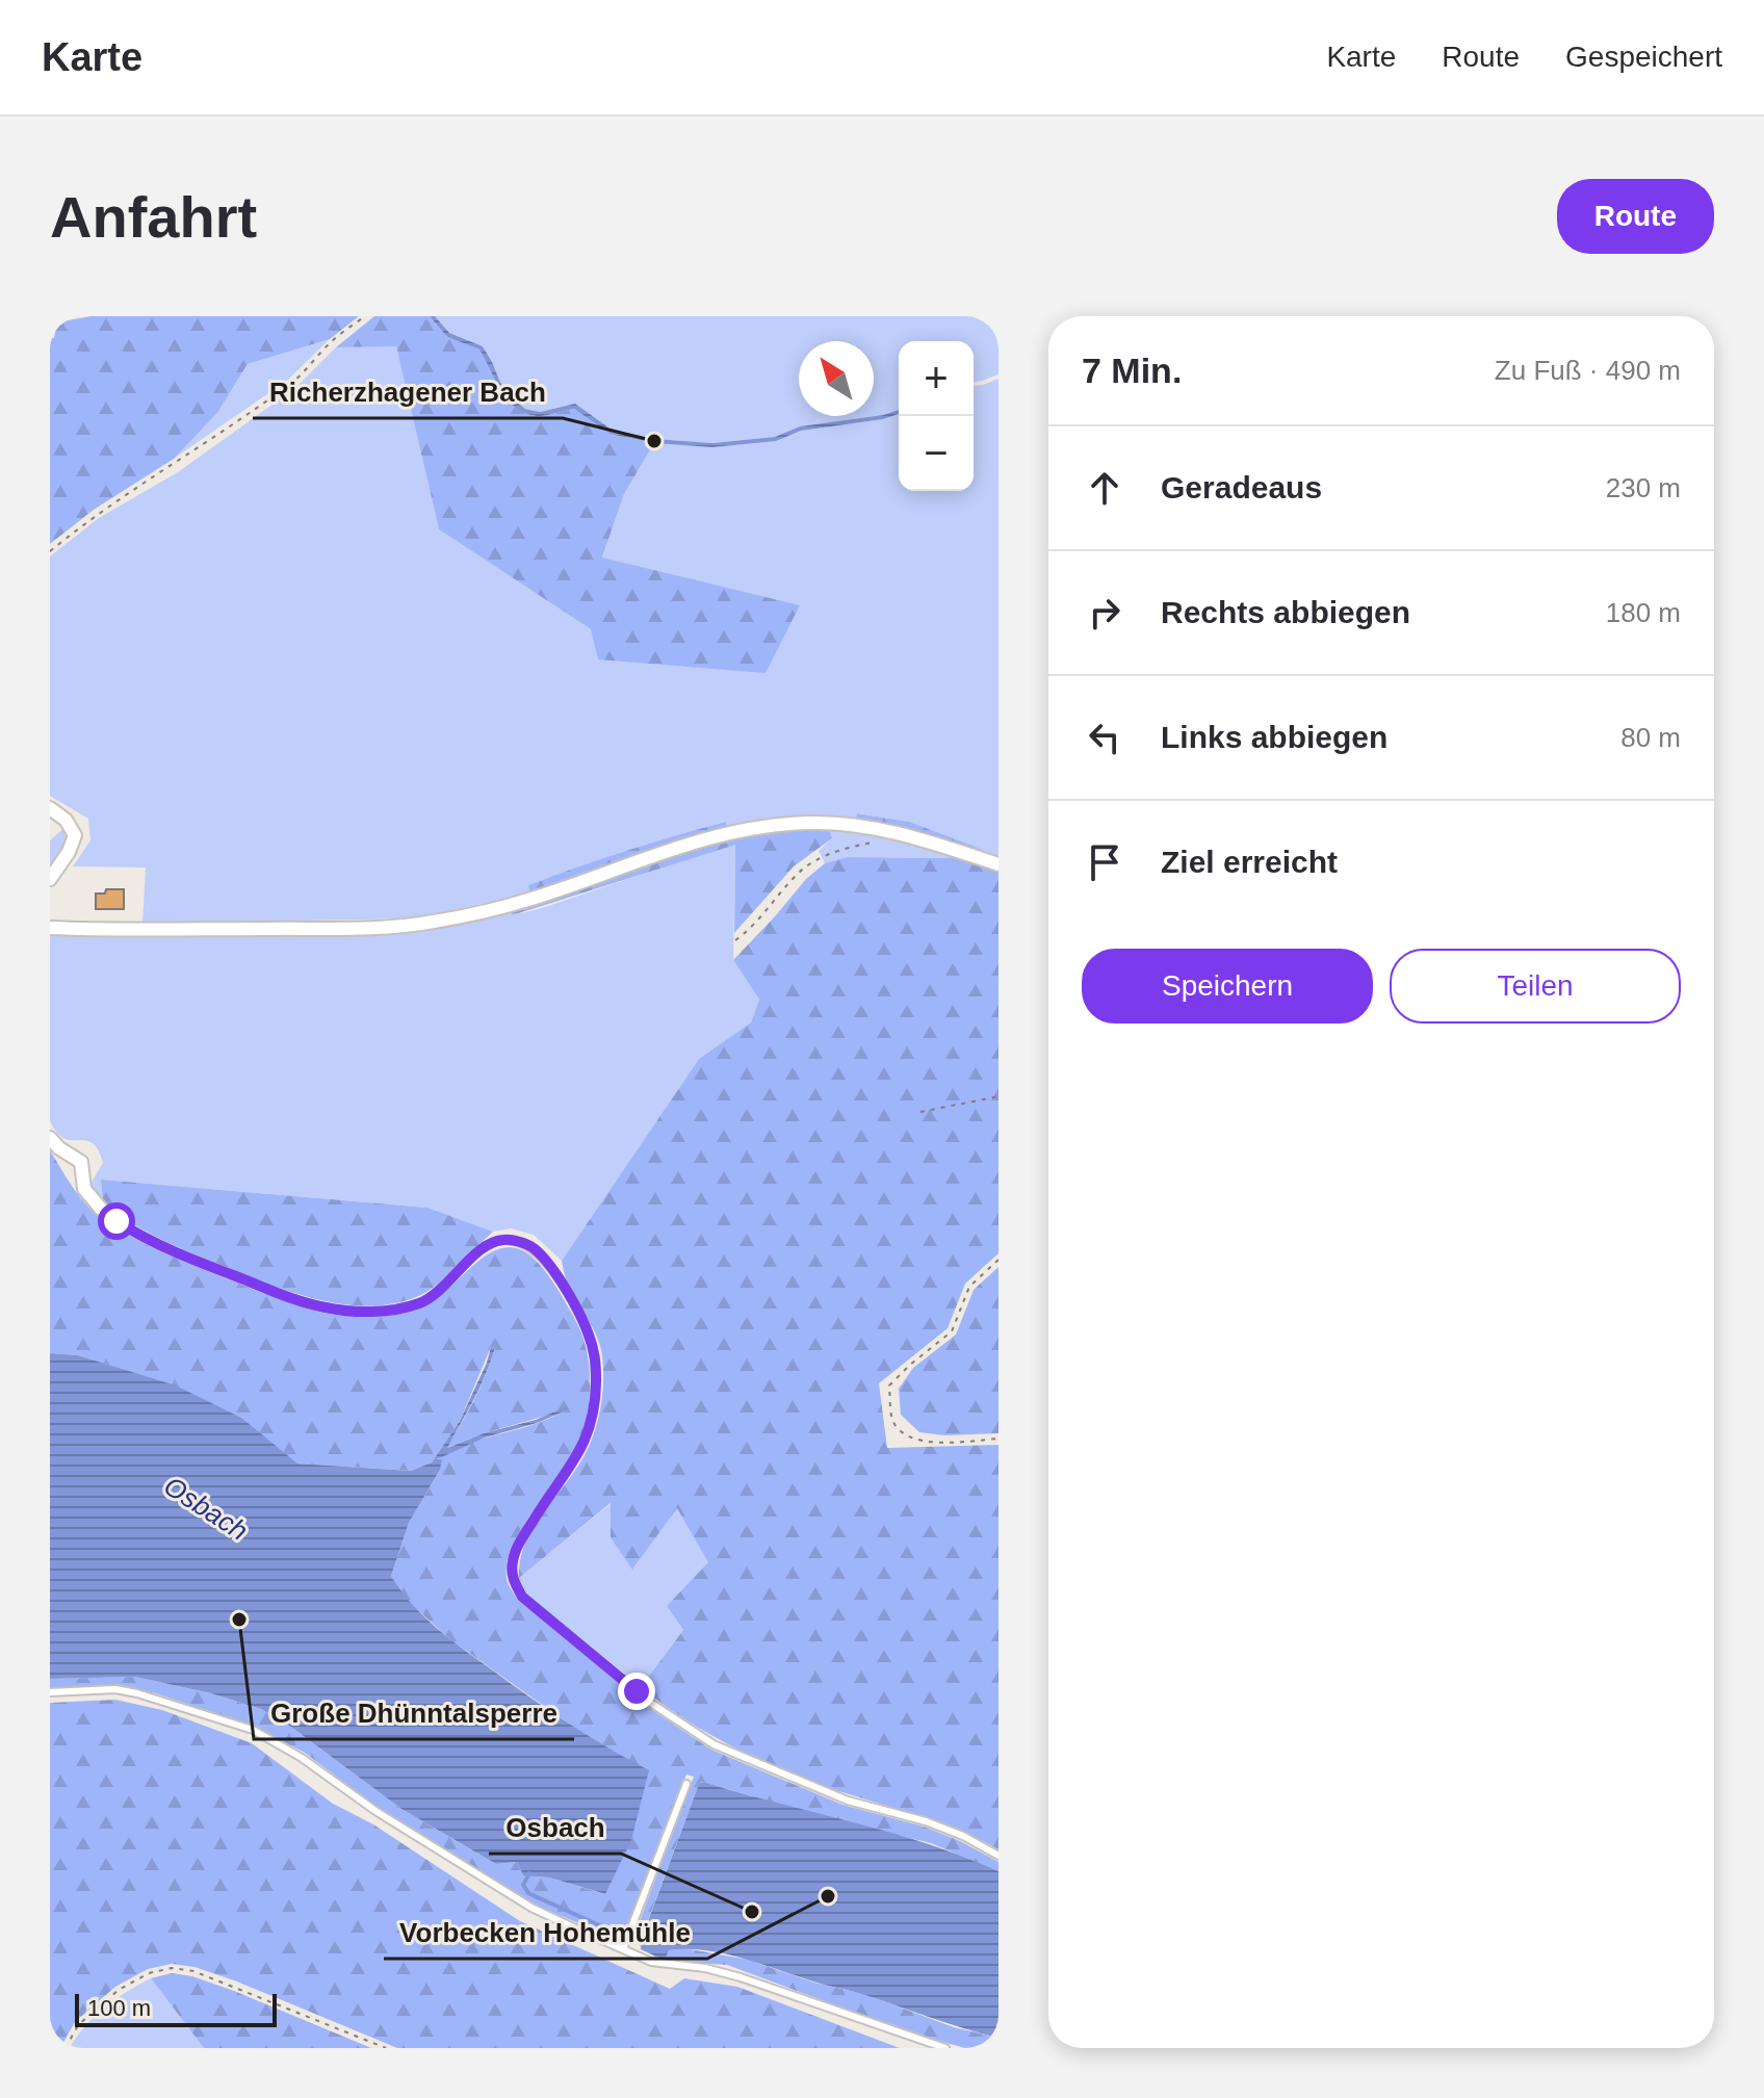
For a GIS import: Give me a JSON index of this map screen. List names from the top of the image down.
{
  "water": ["Osbach"],
  "places": [
    "Richerzhagener Bach",
    "Große Dhünntalsperre",
    "Vorbecken Hohemühle",
    "Osbach"
  ],
  "scale_bar": "100 m",
  "north": "top left",
  "page": {
    "header": "Karte",
    "nav": ["Karte", "Route", "Gespeichert"],
    "buttons": [
      "Route",
      ["Speichern", "Teilen"]
    ],
    "title": "Anfahrt",
    "heading": ["7 Min.", "Zu Fuß · 490 m"],
    "map_buttons": ["+", "−"],
    "list": [
      ["Geradeaus", "230 m"],
      ["Rechts abbiegen", "180 m"],
      ["Links abbiegen", "80 m"],
      "Ziel erreicht"
    ],
    "scale": "100 m"
  }
}
